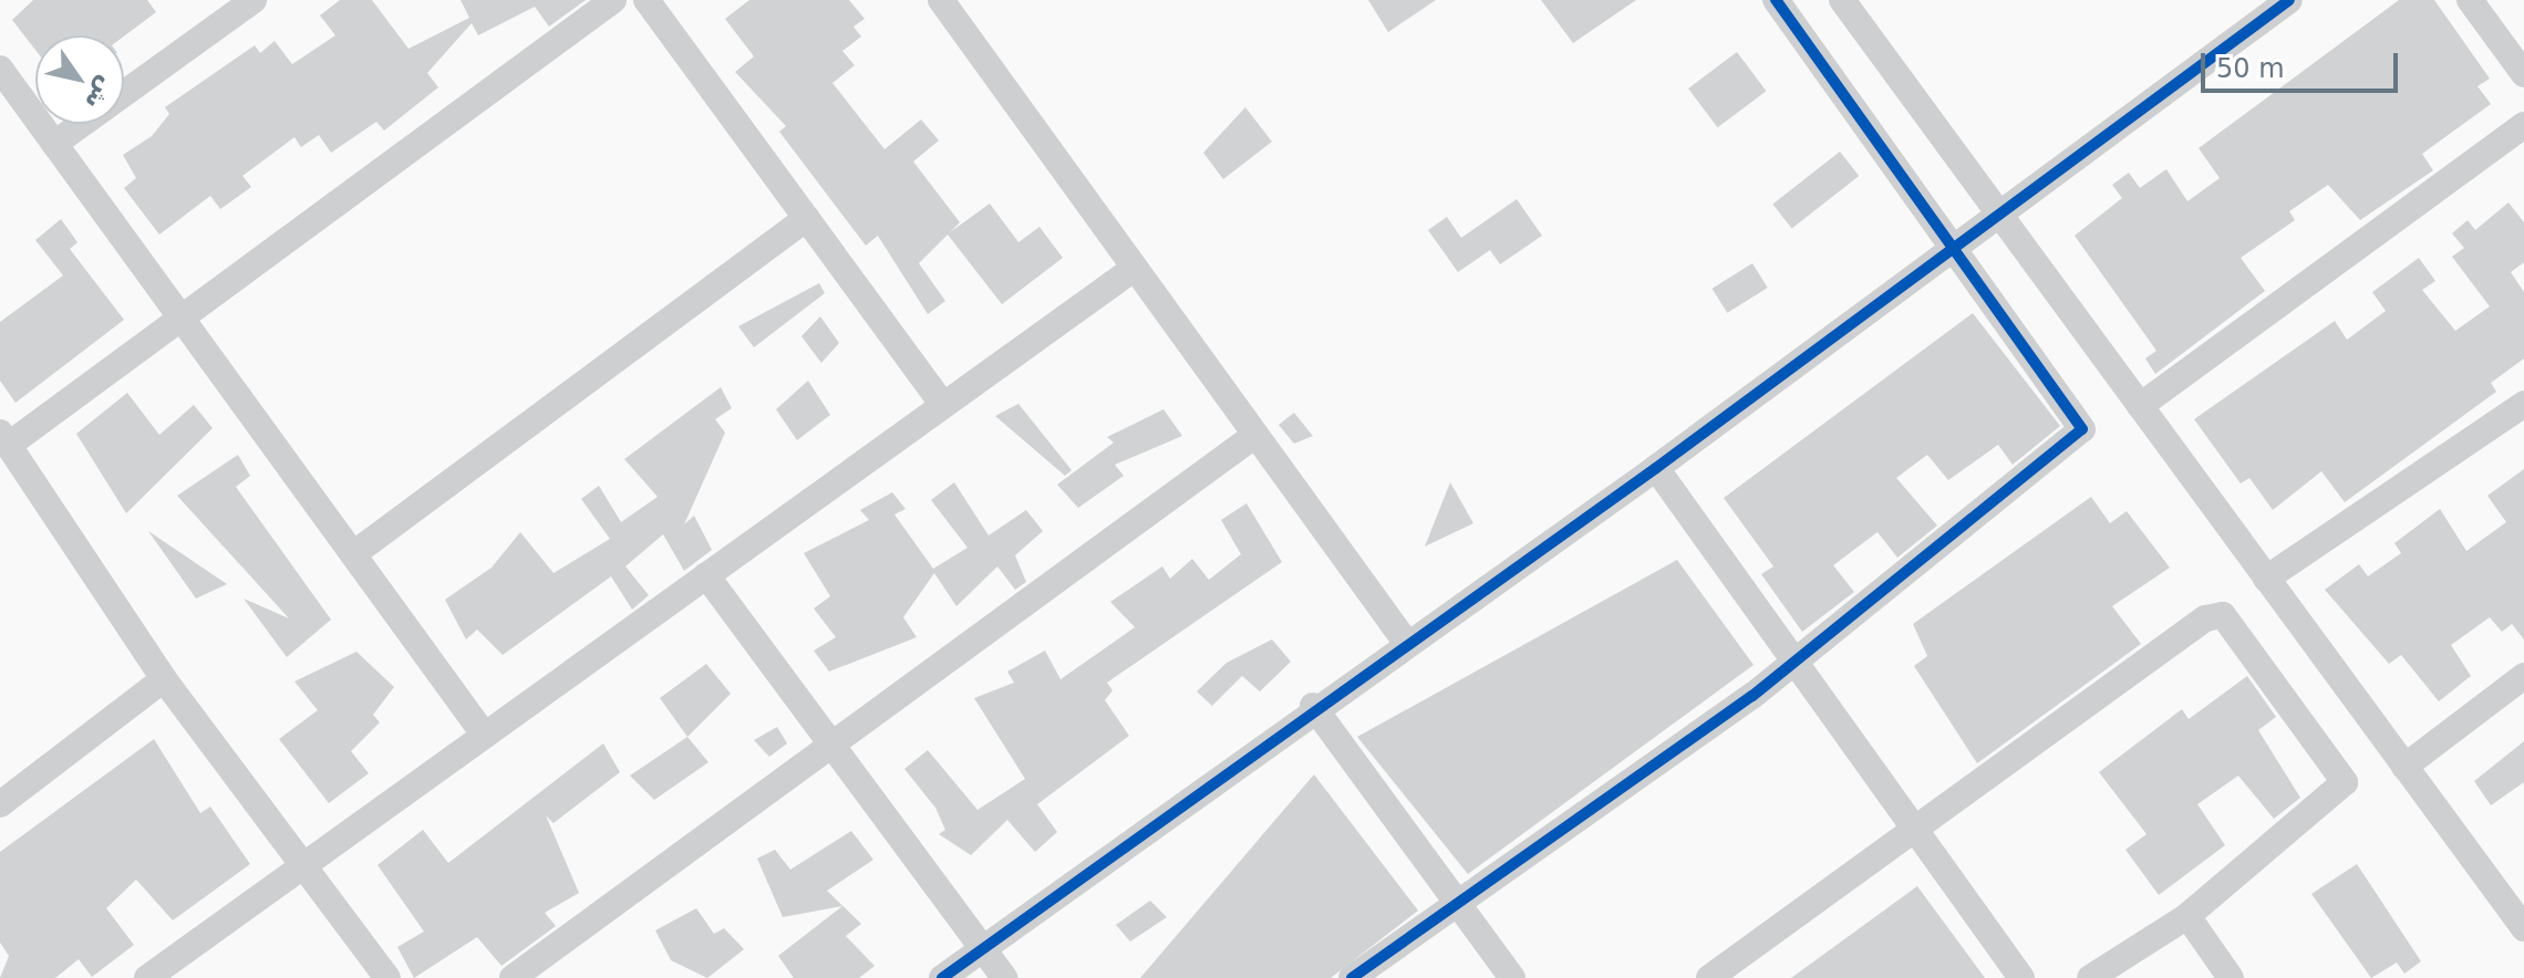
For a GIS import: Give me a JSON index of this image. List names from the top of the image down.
{
  "scale_bar": "50 m",
  "north": "bottom right"
}
